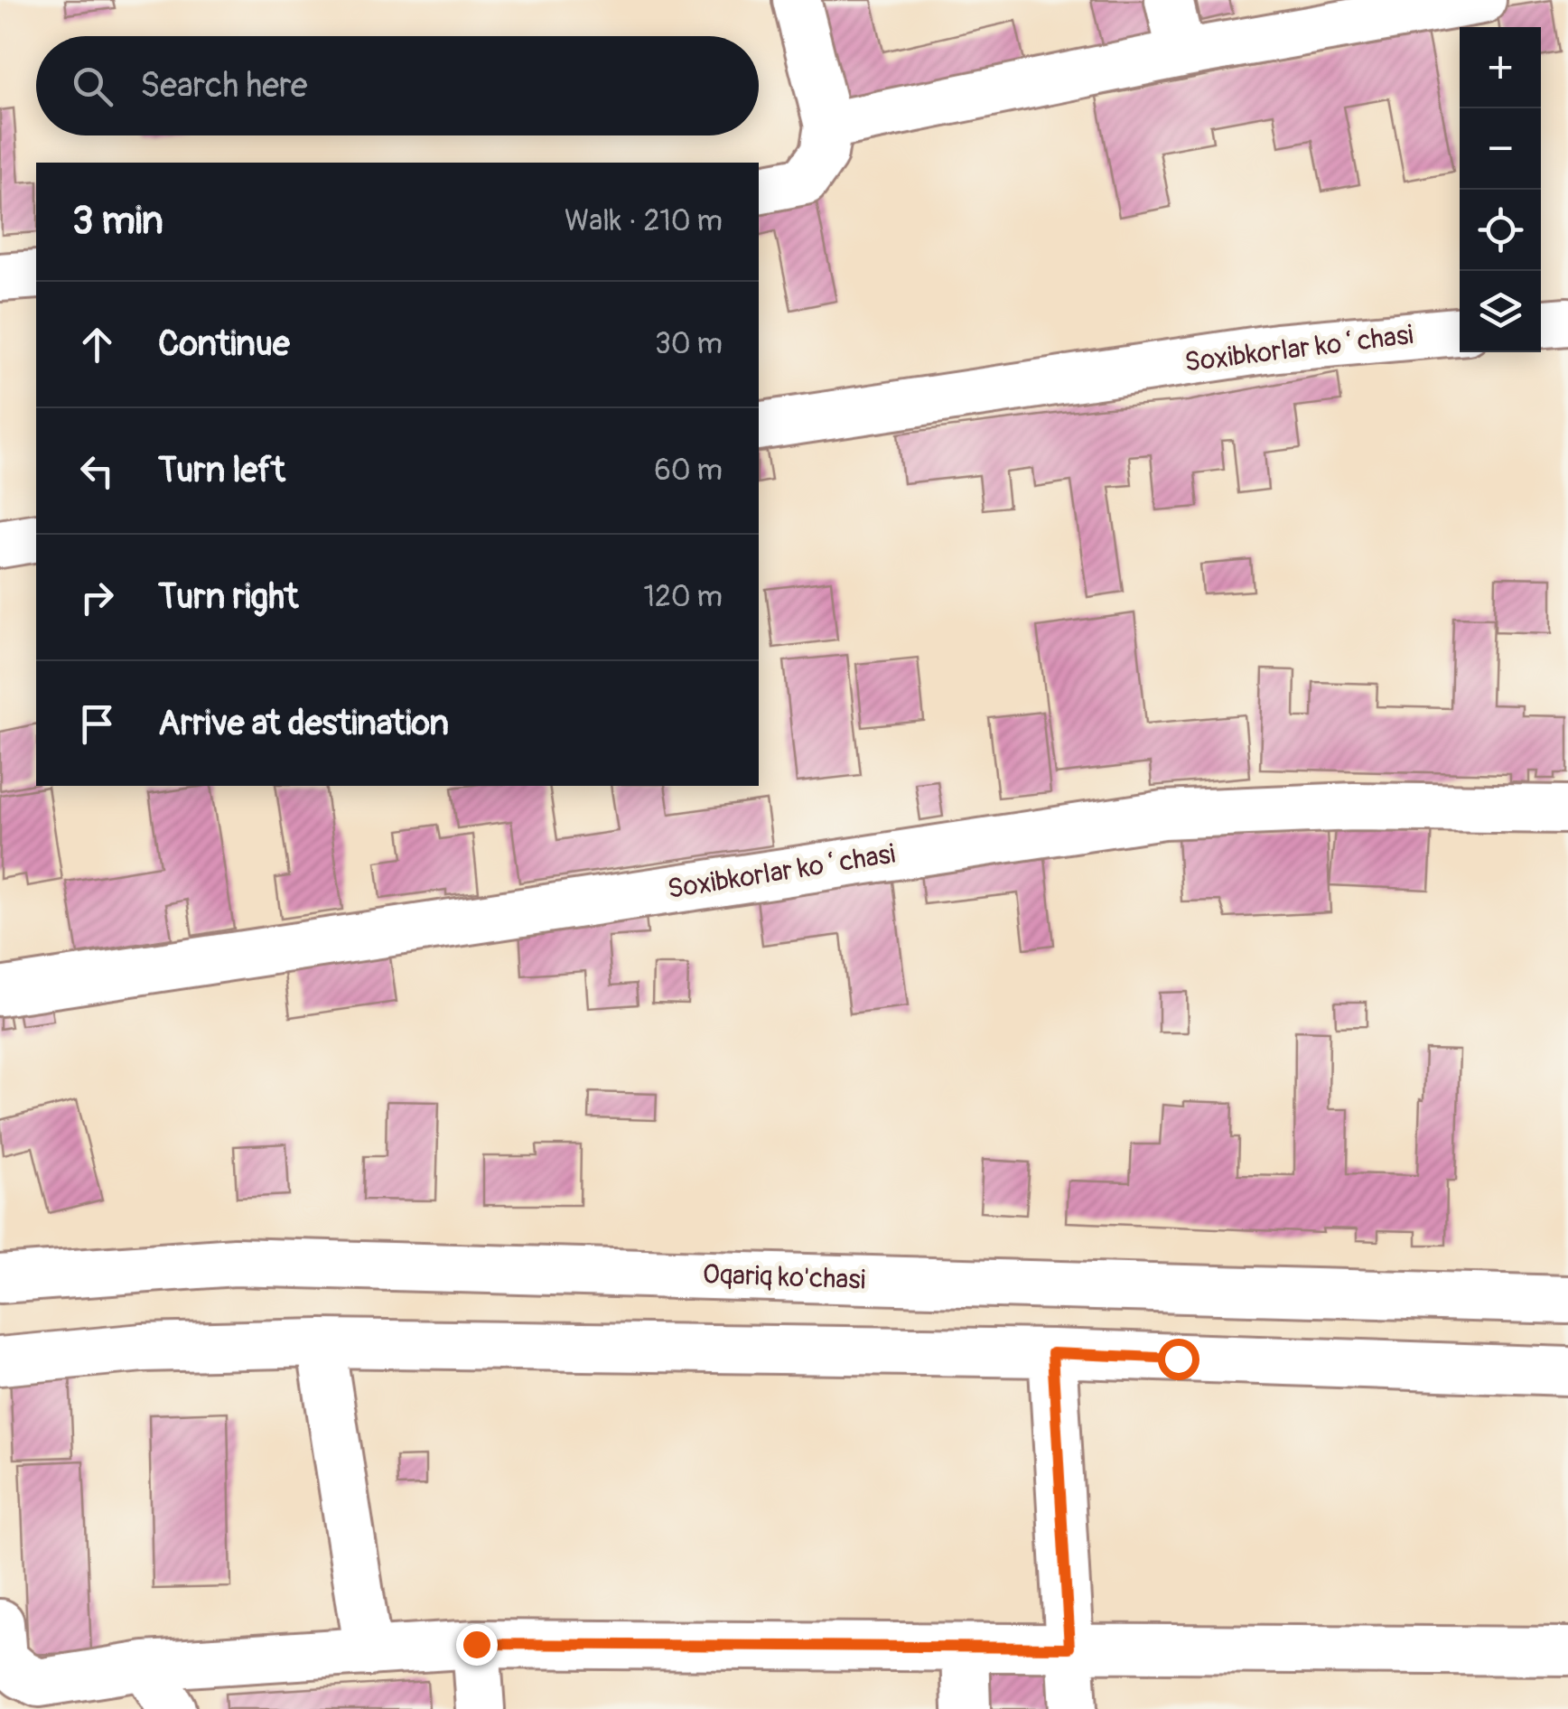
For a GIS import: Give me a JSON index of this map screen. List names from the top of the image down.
{
  "streets": {
    "street": ["Soxibkorlar koʻchasi", "Oqariq ko'chasi"]
  },
  "page": {
    "map_buttons": ["+", "−"],
    "search": "Search here",
    "heading": ["3 min", "Walk · 210 m"],
    "list": [
      ["Continue", "30 m"],
      ["Turn left", "60 m"],
      ["Turn right", "120 m"],
      "Arrive at destination"
    ]
  }
}
